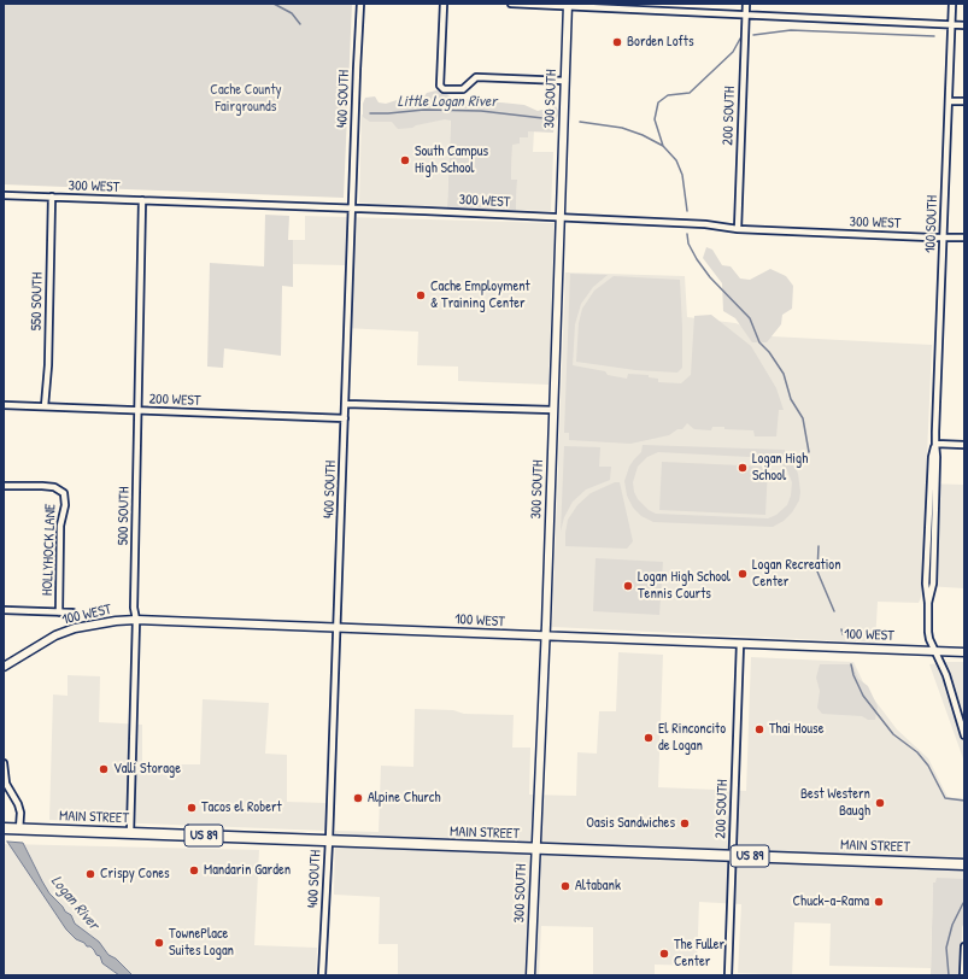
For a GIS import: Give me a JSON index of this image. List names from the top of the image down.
{
  "streets": {
    "highway": ["MAIN STREET", "US 89"],
    "street": [
      "400 SOUTH",
      "300 SOUTH",
      "200 SOUTH",
      "300 WEST",
      "100 SOUTH",
      "550 SOUTH",
      "200 WEST",
      "500 SOUTH",
      "HOLLYHOCK LANE",
      "100 WEST"
    ]
  },
  "crossings": [
    ["400 SOUTH", "300 WEST"],
    ["400 SOUTH", "200 WEST"],
    ["400 SOUTH", "100 WEST"],
    ["400 SOUTH", "MAIN STREET"],
    ["300 SOUTH", "300 WEST"],
    ["300 SOUTH", "100 WEST"],
    ["300 SOUTH", "MAIN STREET"],
    ["200 SOUTH", "300 WEST"],
    ["200 SOUTH", "100 WEST"],
    ["200 SOUTH", "MAIN STREET"],
    ["300 WEST", "100 SOUTH"],
    ["300 WEST", "550 SOUTH"],
    ["300 WEST", "500 SOUTH"],
    ["100 SOUTH", "100 WEST"],
    ["550 SOUTH", "200 WEST"],
    ["200 WEST", "500 SOUTH"],
    ["500 SOUTH", "100 WEST"],
    ["500 SOUTH", "MAIN STREET"],
    ["HOLLYHOCK LANE", "100 WEST"]
  ],
  "water": ["Little Logan River", "Logan River"],
  "parks": ["Cache County Fairgrounds"],
  "places": [
    "Borden Lofts",
    "South Campus High School",
    "Cache Employment & Training Center",
    "Logan High School",
    "Logan Recreation Center",
    "Logan High School Tennis Courts",
    "Thai House",
    "El Rinconcito de Logan",
    "Valli Storage",
    "Alpine Church",
    "Best Western Baugh",
    "Tacos el Robert",
    "Oasis Sandwiches",
    "Mandarin Garden",
    "Crispy Cones",
    "Altabank",
    "Chuck-a-Rama",
    "TownePlace Suites Logan",
    "The Fuller Center"
  ]
}
